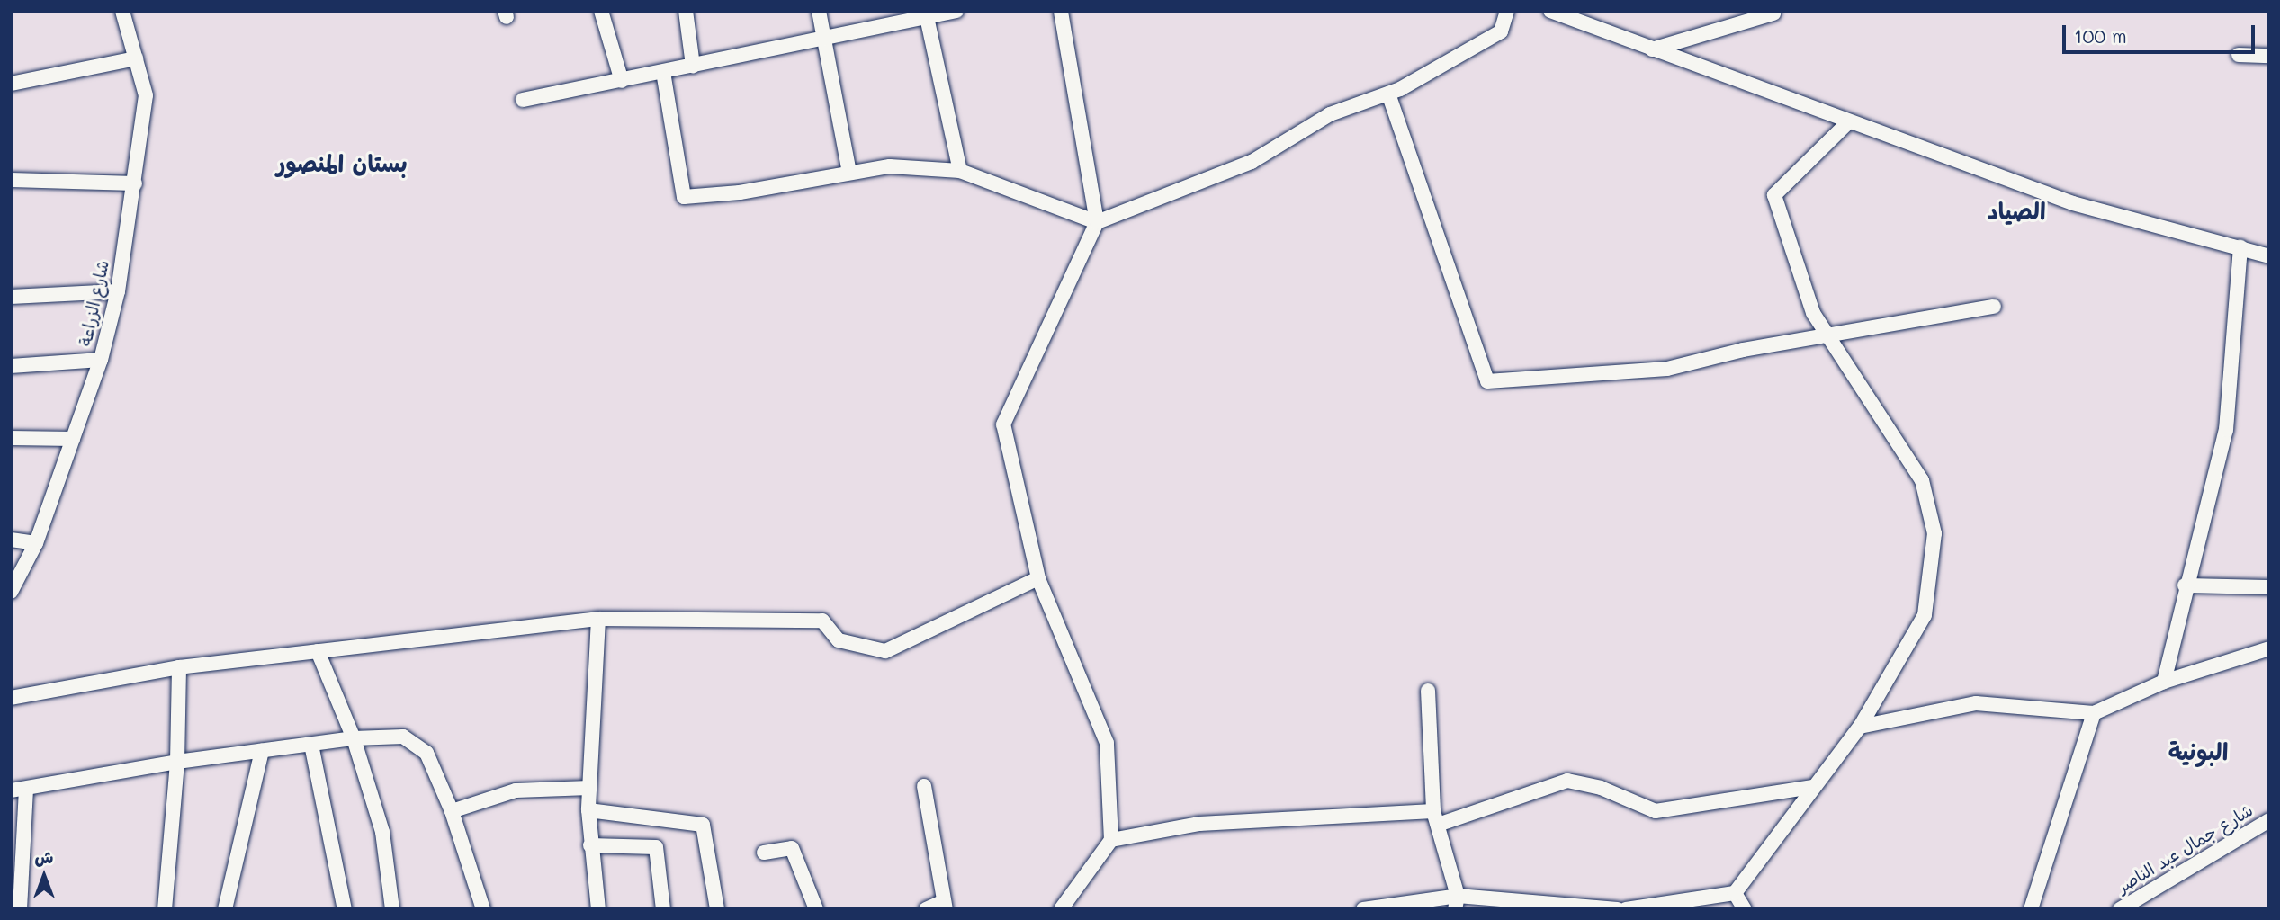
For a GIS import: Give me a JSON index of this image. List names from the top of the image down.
{
  "streets": {
    "street": ["شارع الزراعة", "شارع جمال عبد الناصر"]
  },
  "districts": ["بستان المنصور", "الصياد", "البونية"],
  "scale_bar": "100 m",
  "north": "top"
}
